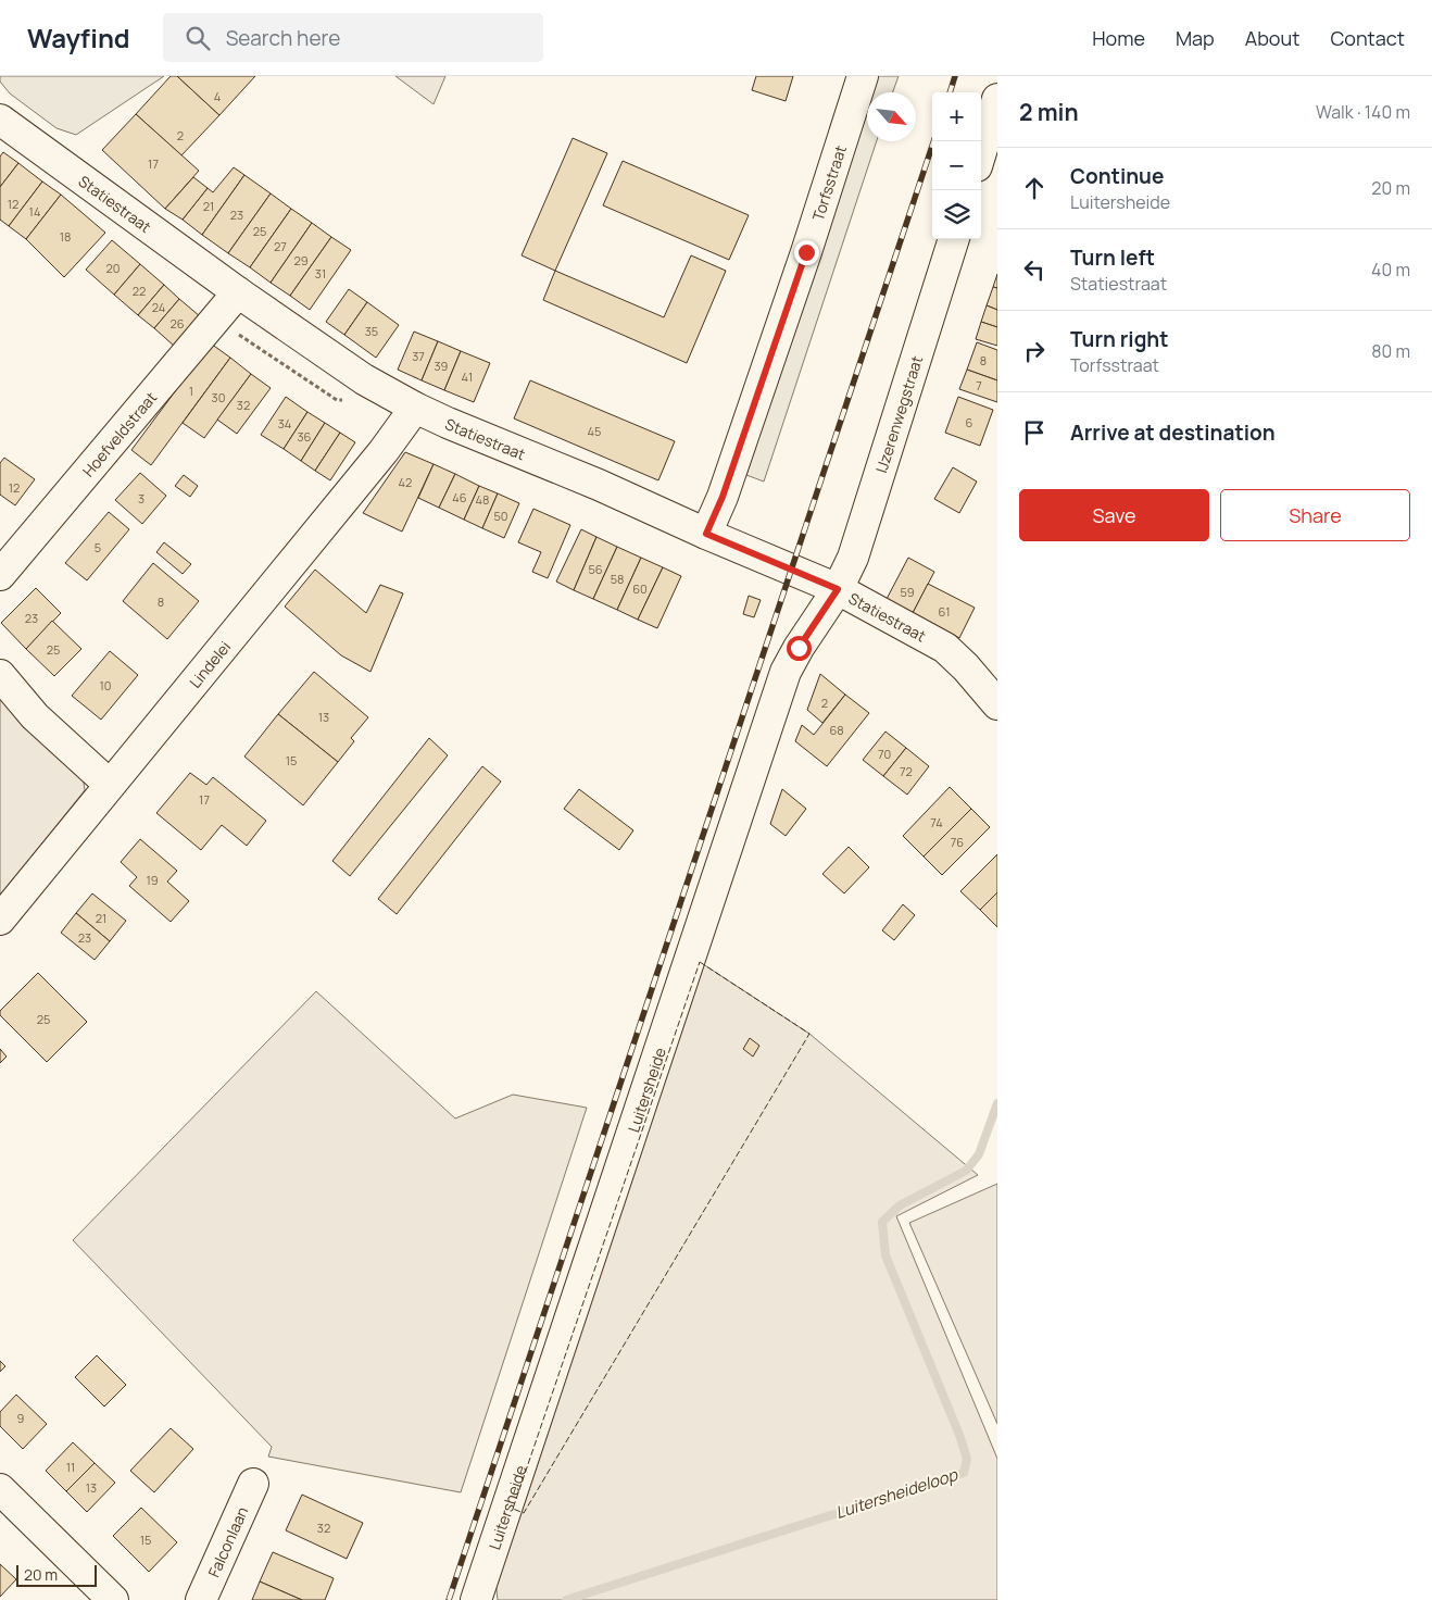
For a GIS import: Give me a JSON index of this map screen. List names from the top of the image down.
{
  "streets": {
    "street": [
      "Torfsstraat",
      "Statiestraat",
      "IJzerenwegstraat",
      "Hoefveldstraat",
      "Lindelei",
      "Luitersheide",
      "Falconlaan"
    ]
  },
  "crossings": [
    ["Torfsstraat", "Statiestraat"],
    ["Statiestraat", "IJzerenwegstraat"],
    ["Statiestraat", "Hoefveldstraat"],
    ["Statiestraat", "Lindelei"],
    ["Statiestraat", "Luitersheide"],
    ["IJzerenwegstraat", "Luitersheide"]
  ],
  "water": ["Luitersheideloop"],
  "house_numbers": [
    "4",
    "2",
    "17",
    "12",
    "21",
    "14",
    "23",
    "25",
    "18",
    "27",
    "29",
    "20",
    "31",
    "22",
    "24",
    "26",
    "35",
    "37",
    "8",
    "39",
    "41",
    "7",
    "1",
    "30",
    "32",
    "6",
    "34",
    "45",
    "36",
    "42",
    "12",
    "46",
    "3",
    "48",
    "50",
    "5",
    "56",
    "58",
    "60",
    "59",
    "8",
    "61",
    "23",
    "25",
    "10",
    "2",
    "13",
    "68",
    "70",
    "15",
    "72",
    "17",
    "74",
    "76",
    "19",
    "21",
    "23",
    "25",
    "9",
    "11",
    "13",
    "32",
    "15"
  ],
  "scale_bar": "20 m",
  "north": "bottom right",
  "page": {
    "header": "Wayfind",
    "search": "Search here",
    "nav": [
      "Home",
      "Map",
      "About",
      "Contact"
    ],
    "heading": ["2 min", "Walk · 140 m"],
    "map_buttons": ["+", "−"],
    "list": [
      ["Continue", "Luitersheide", "20 m"],
      ["Turn left", "Statiestraat", "40 m"],
      ["Turn right", "Torfsstraat", "80 m"],
      "Arrive at destination"
    ],
    "buttons": ["Save", "Share"],
    "scale": "20 m"
  }
}
